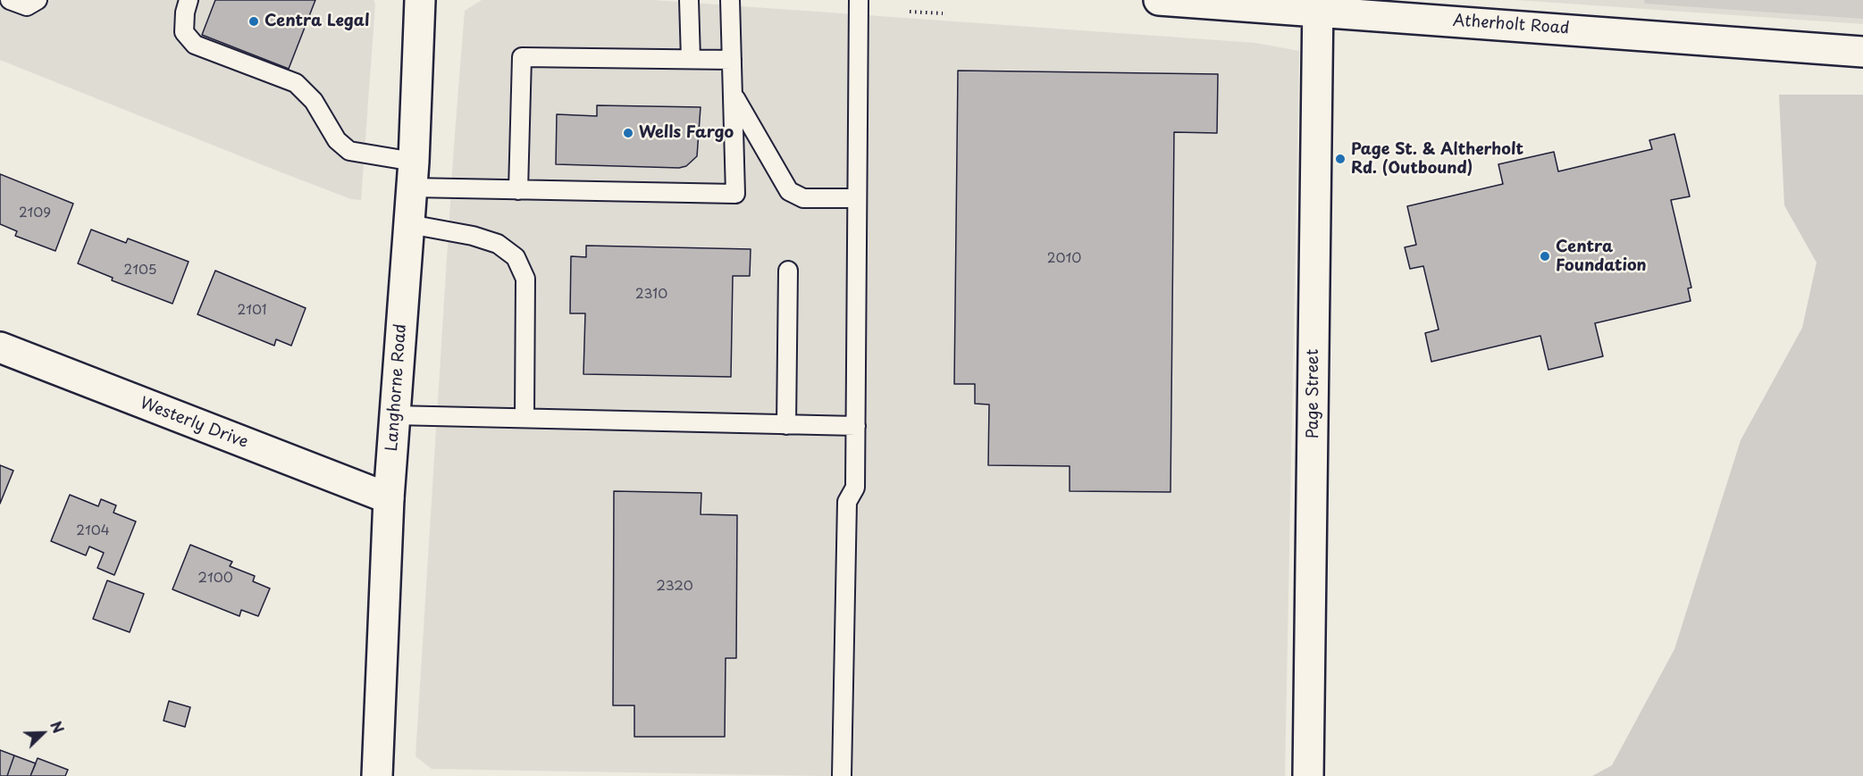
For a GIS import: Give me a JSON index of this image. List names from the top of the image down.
{
  "streets": {
    "street": [
      "Atherholt Road",
      "Langhorne Road",
      "Page Street",
      "Westerly Drive"
    ]
  },
  "crossings": [
    ["Atherholt Road", "Page Street"],
    ["Langhorne Road", "Westerly Drive"]
  ],
  "places": [
    "Centra Legal",
    "Wells Fargo",
    "Page St. & Altherholt Rd. (Outbound)",
    "Centra Foundation"
  ],
  "house_numbers": [
    "2109",
    "2010",
    "2105",
    "2310",
    "2101",
    "2104",
    "2100",
    "2320"
  ],
  "north": "top right"
}
